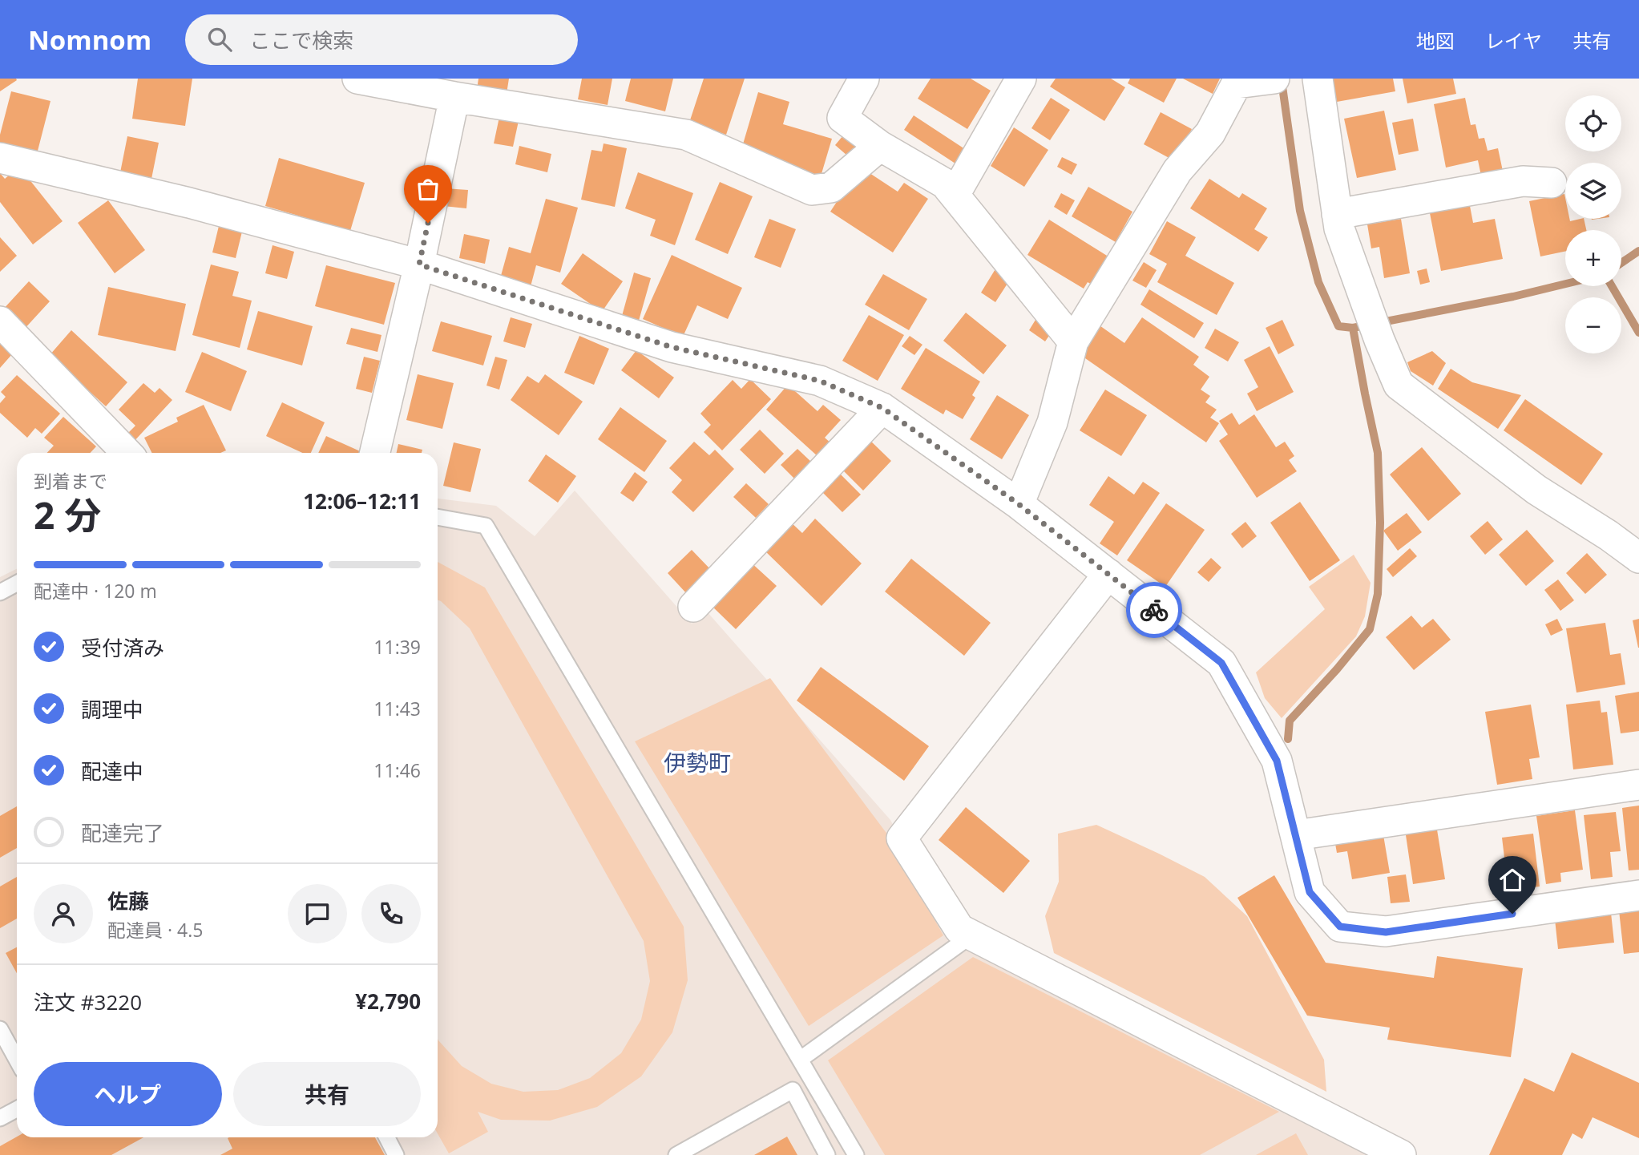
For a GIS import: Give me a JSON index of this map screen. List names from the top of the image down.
{
  "districts": ["伊勢町"],
  "page": {
    "header": "Nomnom",
    "search": "ここで検索",
    "nav": ["地図", "レイヤ", "共有"],
    "map_buttons": ["+", "−"],
    "heading": ["2 分", "到着まで", "12:06–12:11"],
    "panel": [
      "佐藤",
      "配達員 · 4.5",
      "注文 #3220",
      "¥2,790"
    ],
    "bar": "配達中 · 120 m",
    "list": [
      ["受付済み", "11:39"],
      ["調理中", "11:43"],
      ["配達中", "11:46"],
      "配達完了"
    ],
    "buttons": ["ヘルプ", "共有"]
  }
}
